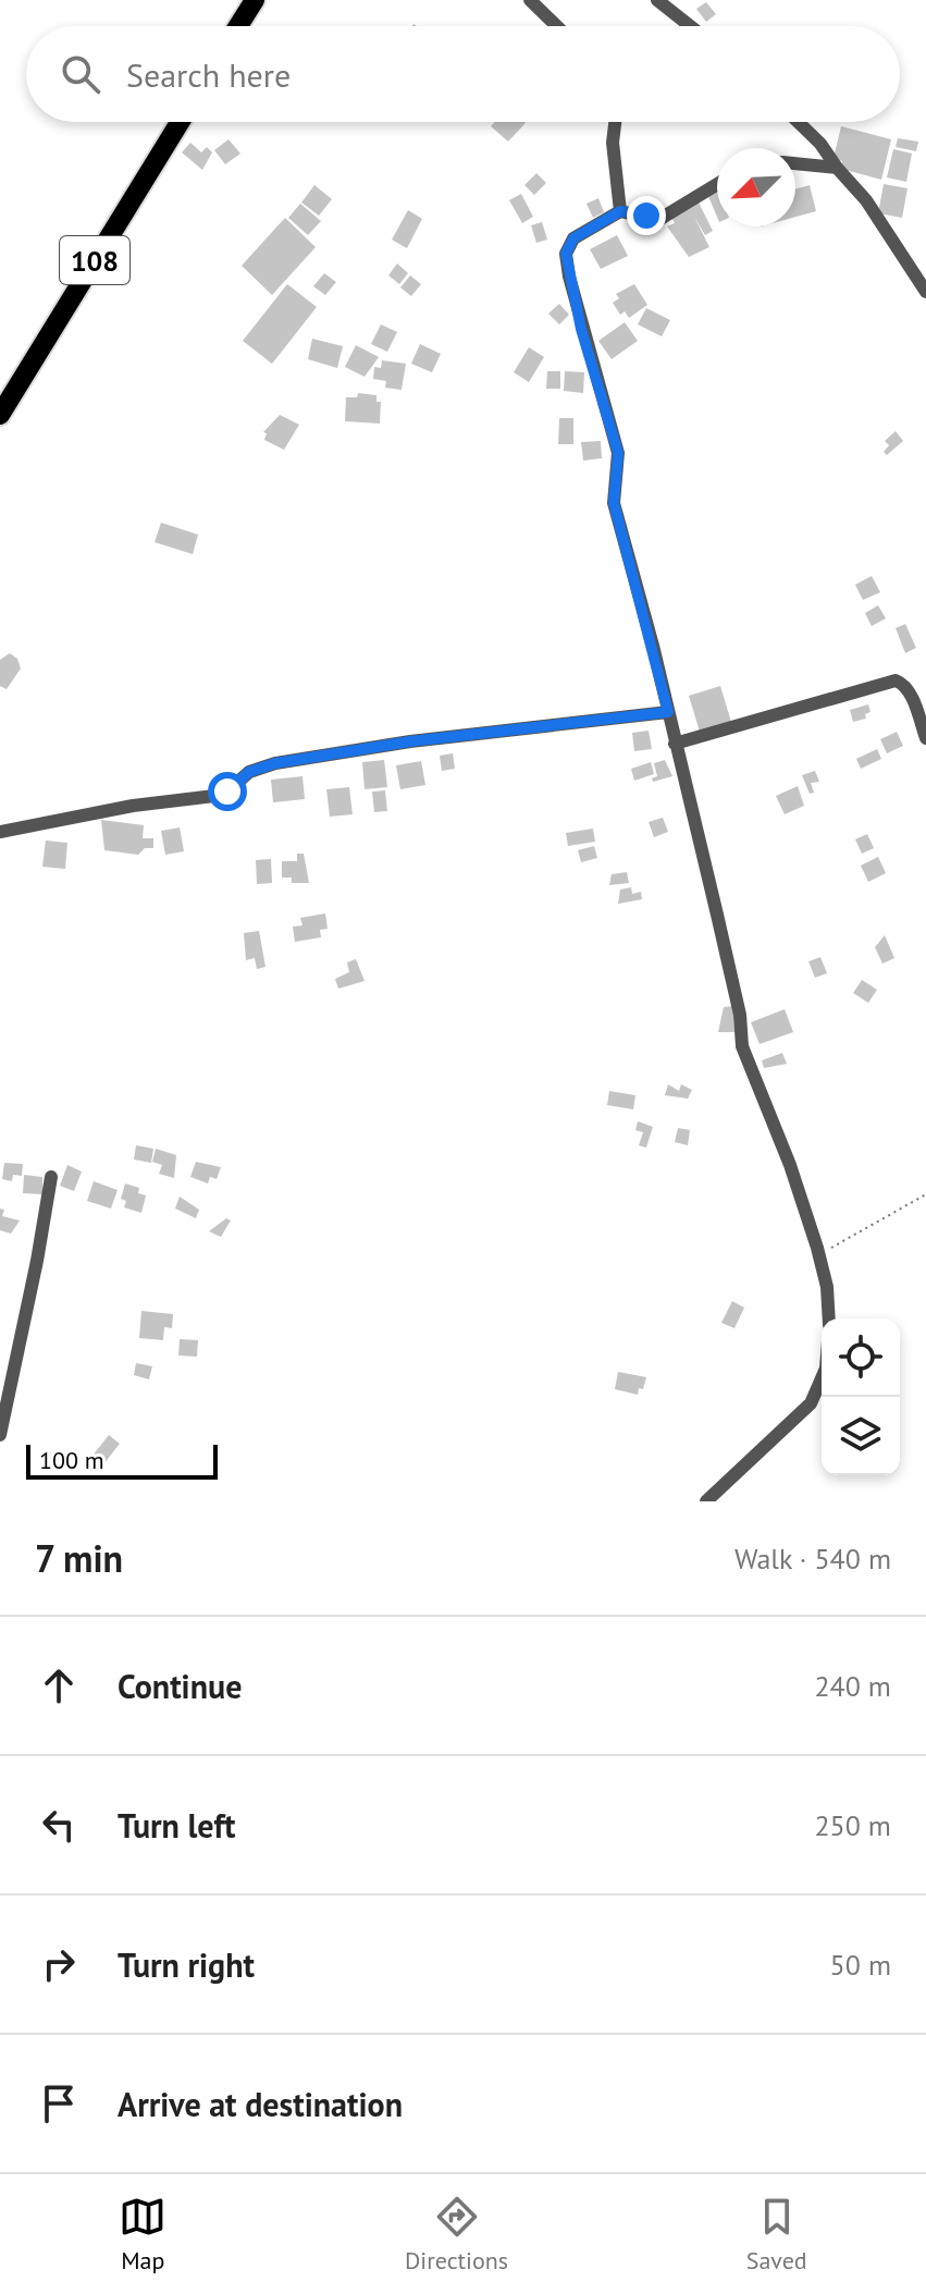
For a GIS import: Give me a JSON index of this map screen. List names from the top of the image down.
{
  "streets": {
    "main road": ["108"]
  },
  "scale_bar": "100 m",
  "north": "bottom left",
  "page": {
    "search": "Search here",
    "scale": "100 m",
    "heading": ["7 min", "Walk · 540 m"],
    "list": [
      ["Continue", "240 m"],
      ["Turn left", "250 m"],
      ["Turn right", "50 m"],
      "Arrive at destination"
    ],
    "nav": ["Map", "Directions", "Saved"]
  }
}
